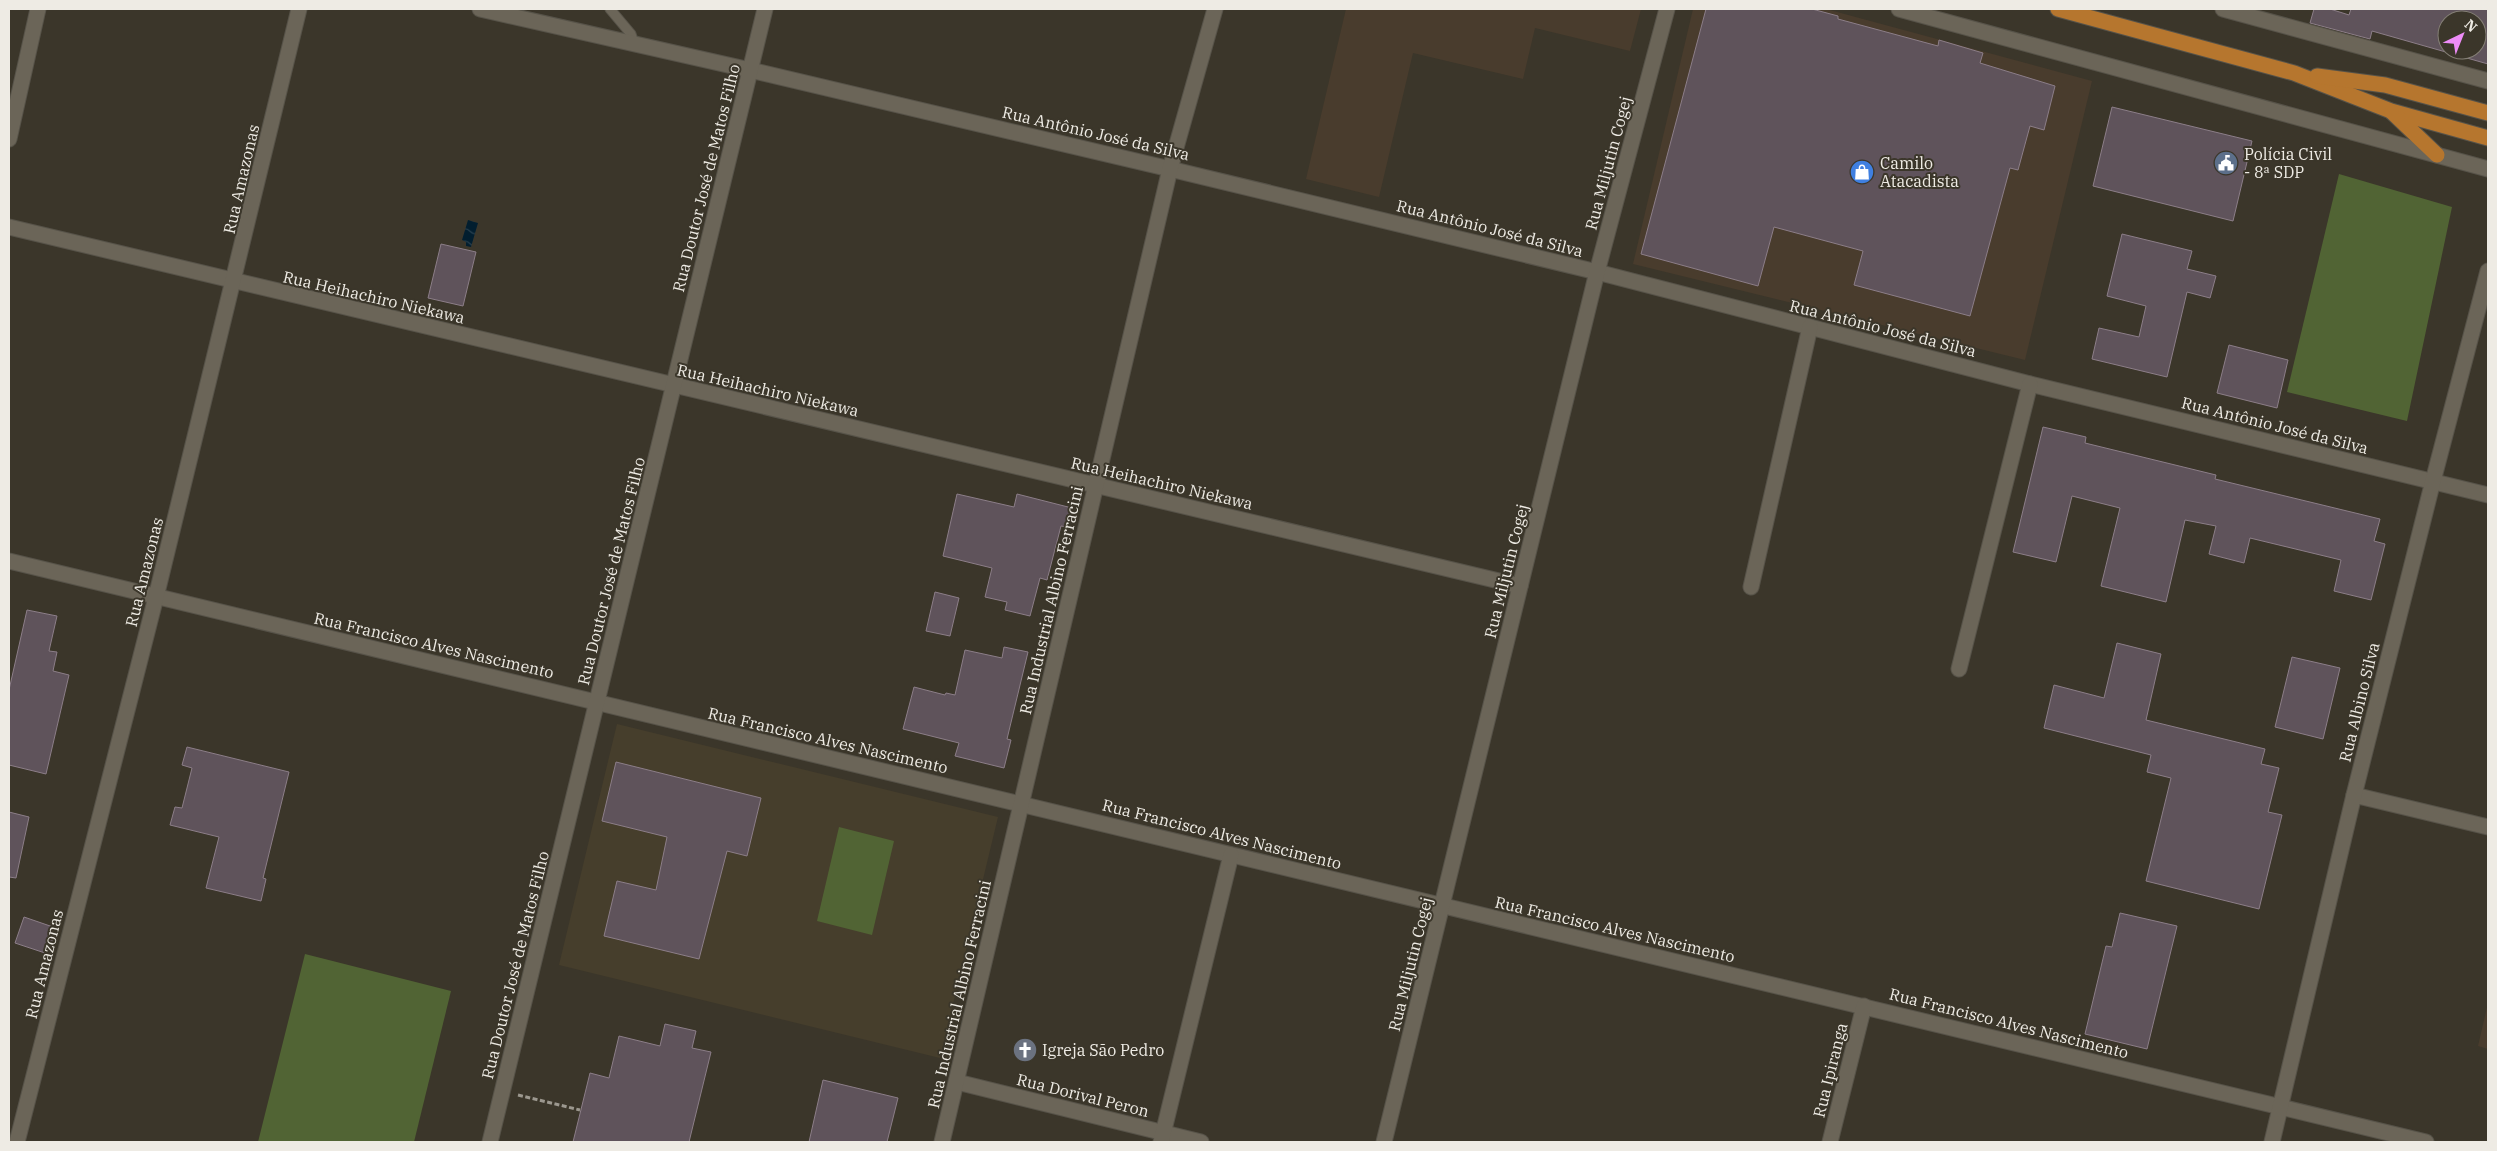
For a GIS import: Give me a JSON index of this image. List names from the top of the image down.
{
  "streets": {
    "street": [
      "Rua Antônio José da Silva",
      "Rua Miljutin Cogej",
      "Rua Doutor José de Matos Filho",
      "Rua Amazonas",
      "Rua Heihachiro Niekawa",
      "Rua Industrial Albino Ferracini",
      "Rua Francisco Alves Nascimento",
      "Rua Albino Silva",
      "Rua Ipiranga",
      "Rua Dorival Peron"
    ]
  },
  "crossings": [
    ["Rua Antônio José da Silva", "Rua Miljutin Cogej"],
    ["Rua Antônio José da Silva", "Rua Doutor José de Matos Filho"],
    ["Rua Antônio José da Silva", "Rua Industrial Albino Ferracini"],
    ["Rua Antônio José da Silva", "Rua Albino Silva"],
    ["Rua Miljutin Cogej", "Rua Heihachiro Niekawa"],
    ["Rua Miljutin Cogej", "Rua Francisco Alves Nascimento"],
    ["Rua Doutor José de Matos Filho", "Rua Heihachiro Niekawa"],
    ["Rua Doutor José de Matos Filho", "Rua Francisco Alves Nascimento"],
    ["Rua Amazonas", "Rua Heihachiro Niekawa"],
    ["Rua Amazonas", "Rua Francisco Alves Nascimento"],
    ["Rua Heihachiro Niekawa", "Rua Industrial Albino Ferracini"],
    ["Rua Industrial Albino Ferracini", "Rua Francisco Alves Nascimento"],
    ["Rua Industrial Albino Ferracini", "Rua Dorival Peron"],
    ["Rua Francisco Alves Nascimento", "Rua Albino Silva"],
    ["Rua Francisco Alves Nascimento", "Rua Ipiranga"]
  ],
  "places": {
    "public building": ["Polícia Civil - 8ª SDP"],
    "shop": ["Camilo Atacadista"],
    "church": ["Igreja São Pedro"]
  },
  "north": "top right"
}
